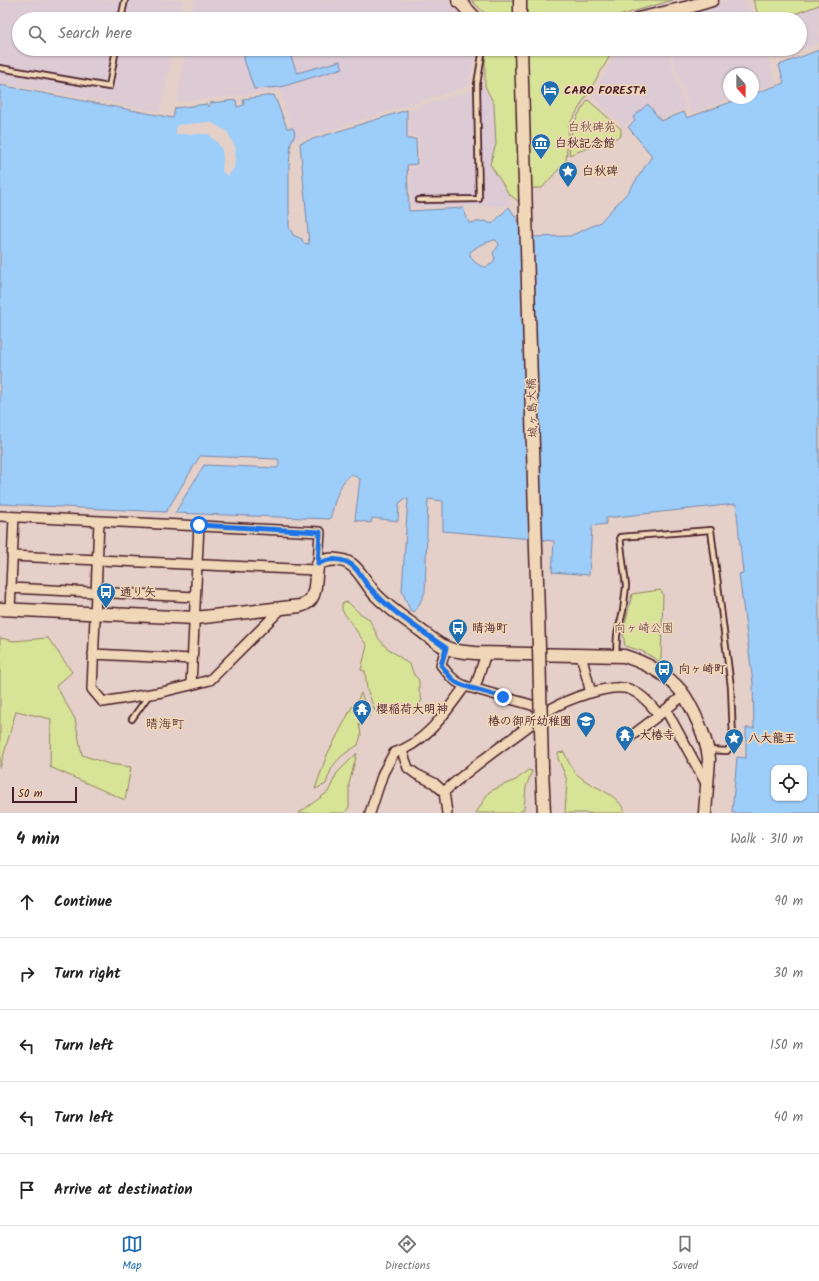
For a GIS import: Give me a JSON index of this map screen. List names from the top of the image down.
{
  "streets": {
    "street": ["城ヶ島大橋"]
  },
  "districts": ["晴海町"],
  "parks": ["白秋碑苑", "向ヶ崎公園"],
  "places": {
    "hotel": ["CARO FORESTA"],
    "museum": ["白秋記念館"],
    "place": ["白秋碑", "八大龍王"],
    "bus stop": ["通り矢", "晴海町", "向ヶ崎町"],
    "temple": ["櫻稲荷大明神", "大椿寺"],
    "school or university": ["椿の御所幼稚園"]
  },
  "scale_bar": "50 m",
  "north": "bottom",
  "page": {
    "search": "Search here",
    "scale": "50 m",
    "heading": ["4 min", "Walk · 310 m"],
    "list": [
      ["Continue", "90 m"],
      ["Turn right", "30 m"],
      ["Turn left", "150 m"],
      ["Turn left", "40 m"],
      "Arrive at destination"
    ],
    "nav": ["Map", "Directions", "Saved"]
  }
}
